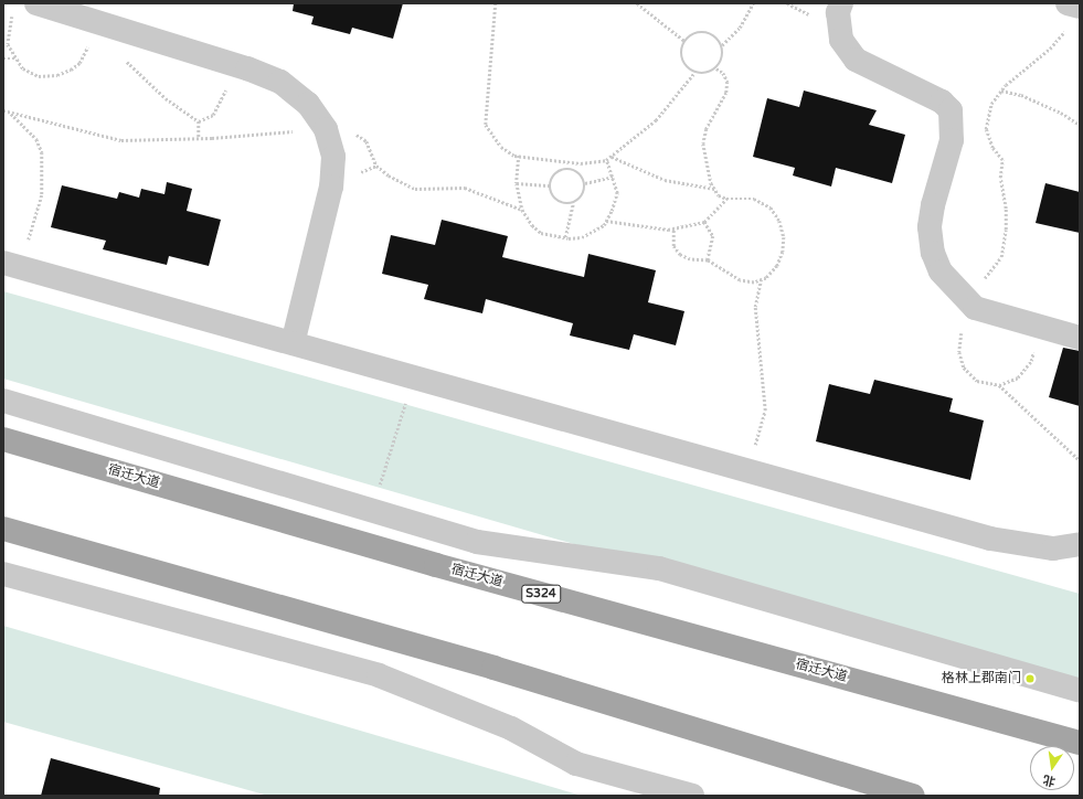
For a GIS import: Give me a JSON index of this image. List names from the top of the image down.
{
  "streets": {
    "main road": ["宿迁大道", "S324"]
  },
  "places": ["格林上郡南门"],
  "north": "bottom"
}
